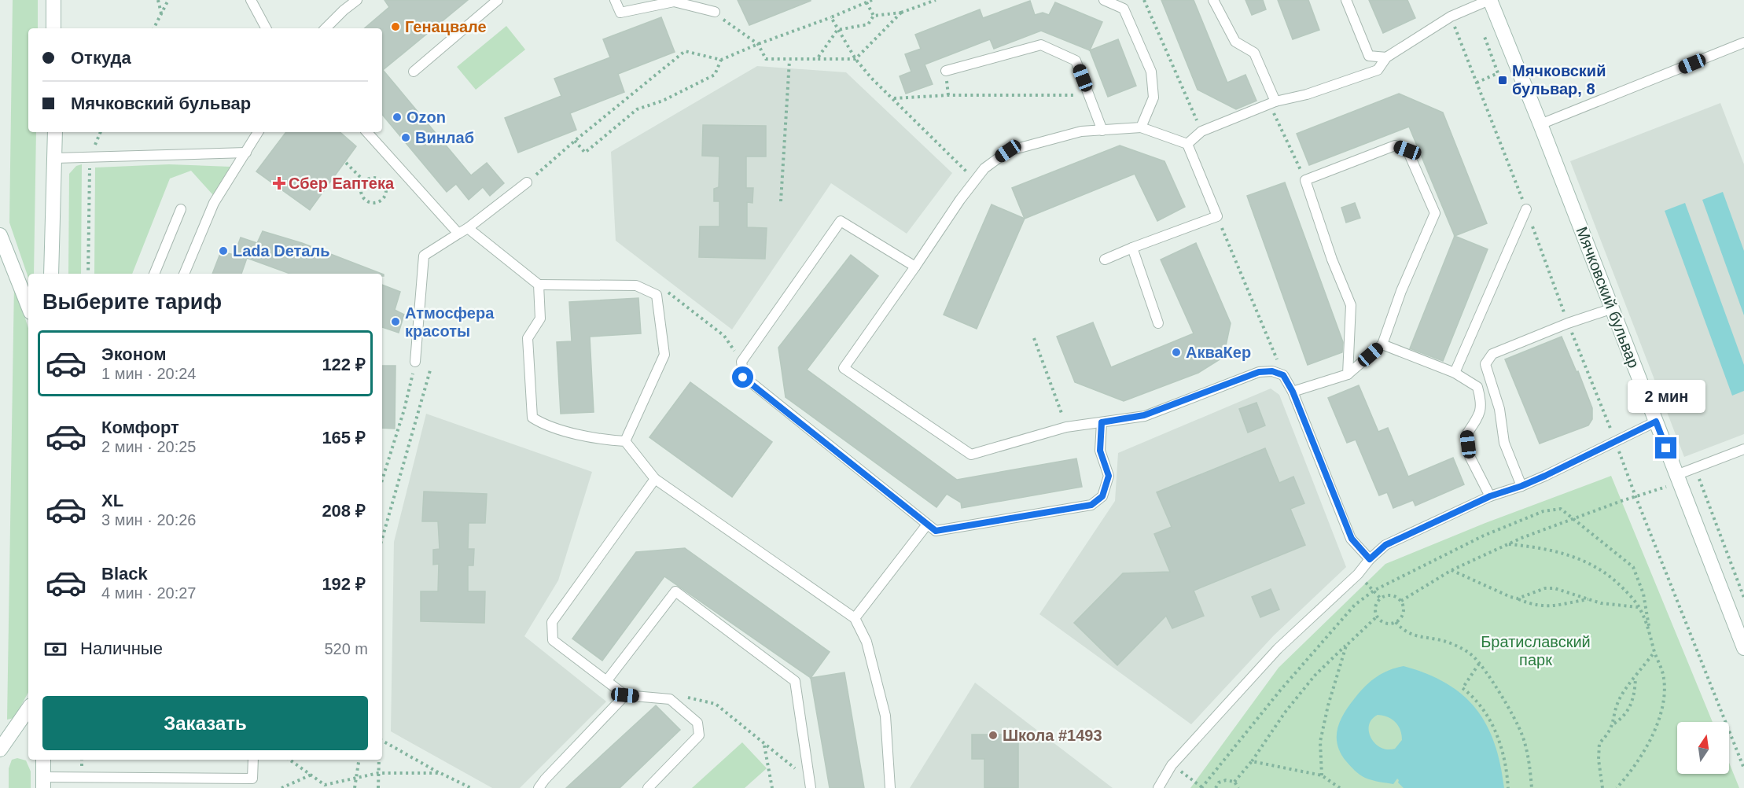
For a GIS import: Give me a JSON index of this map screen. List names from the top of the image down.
{
  "streets": {
    "street": ["Мячковский бульвар"]
  },
  "parks": ["Братиславский парк"],
  "places": {
    "other": [
      "Генацвале",
      "Ozon",
      "Винлаб",
      "Lada Dеталь",
      "Атмосфера красоты",
      "АкваКер",
      "Школа #1493"
    ],
    "transit": ["Мячковский бульвар, 8"],
    "health": ["Сбер Еаптека"]
  },
  "north": "top",
  "page": {
    "banner": ["Откуда", "Мячковский бульвар"],
    "heading": "Выберите тариф",
    "list": [
      {
        "name": "Эконом",
        "note": "1 мин · 20:24",
        "value": "122 ₽"
      },
      {
        "name": "Комфорт",
        "note": "2 мин · 20:25",
        "value": "165 ₽"
      },
      {
        "name": "XL",
        "note": "3 мин · 20:26",
        "value": "208 ₽"
      },
      {
        "name": "Black",
        "note": "4 мин · 20:27",
        "value": "192 ₽"
      }
    ],
    "bubble": "2 мин",
    "pay": ["Наличные", "520 m"],
    "buttons": "Заказать"
  }
}
